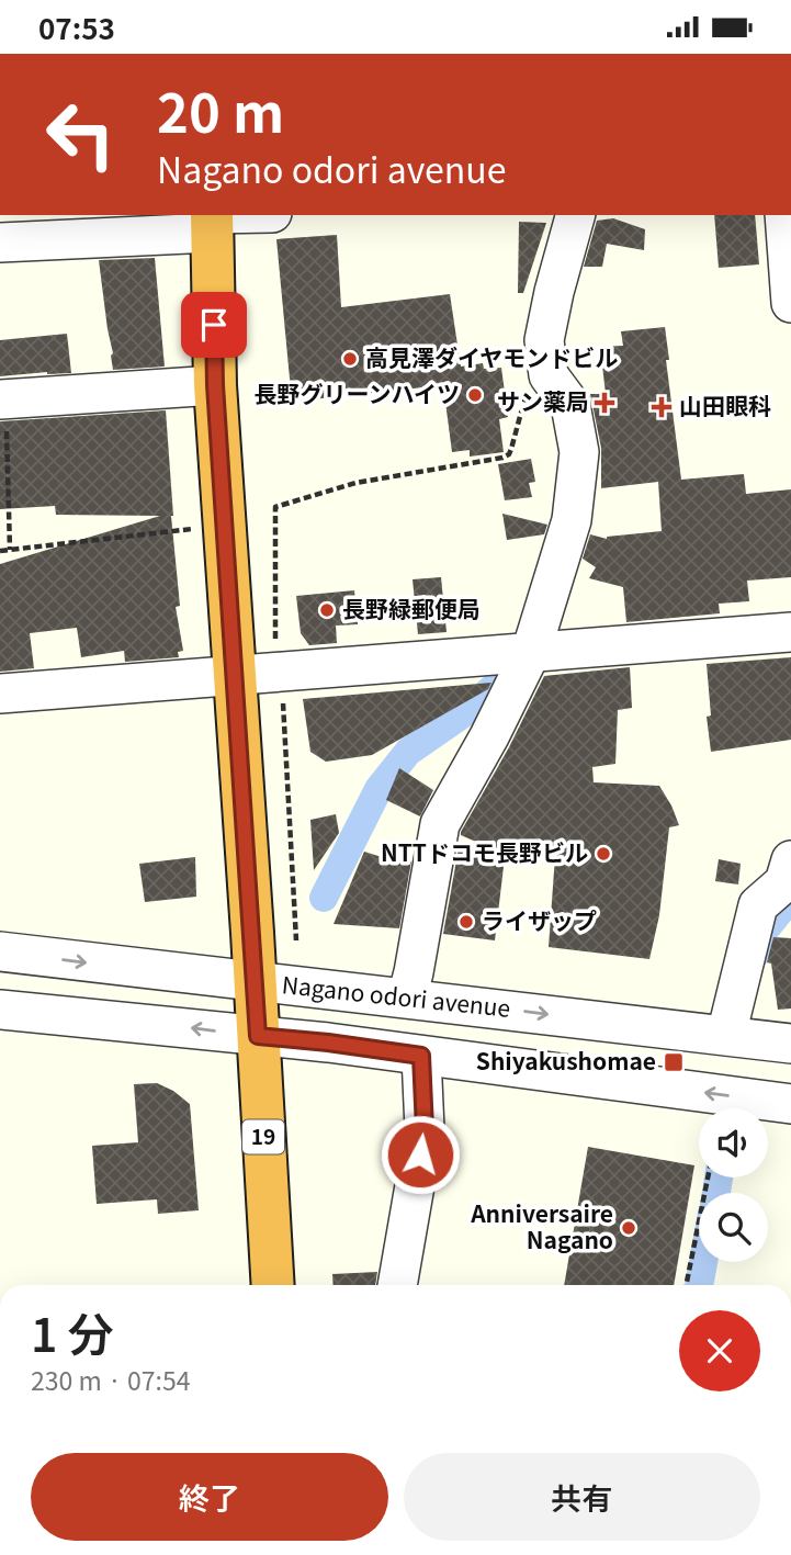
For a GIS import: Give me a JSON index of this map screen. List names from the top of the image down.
{
  "streets": {
    "highway": ["19"],
    "street": ["Nagano odori avenue"]
  },
  "crossings": [
    ["Nagano odori avenue", "19"]
  ],
  "places": {
    "other": [
      "高見澤ダイヤモンドビル",
      "長野グリーンハイツ",
      "長野緑郵便局",
      "NTTドコモ長野ビル",
      "ライザップ",
      "Anniversaire Nagano"
    ],
    "health": ["サン薬局", "山田眼科"],
    "transit": ["Shiyakushomae"]
  },
  "page": {
    "status": "07:53",
    "turn": ["20 m", "Nagano odori avenue"],
    "heading": ["1 分", "230 m · 07:54"],
    "buttons": ["終了", "共有"]
  }
}
